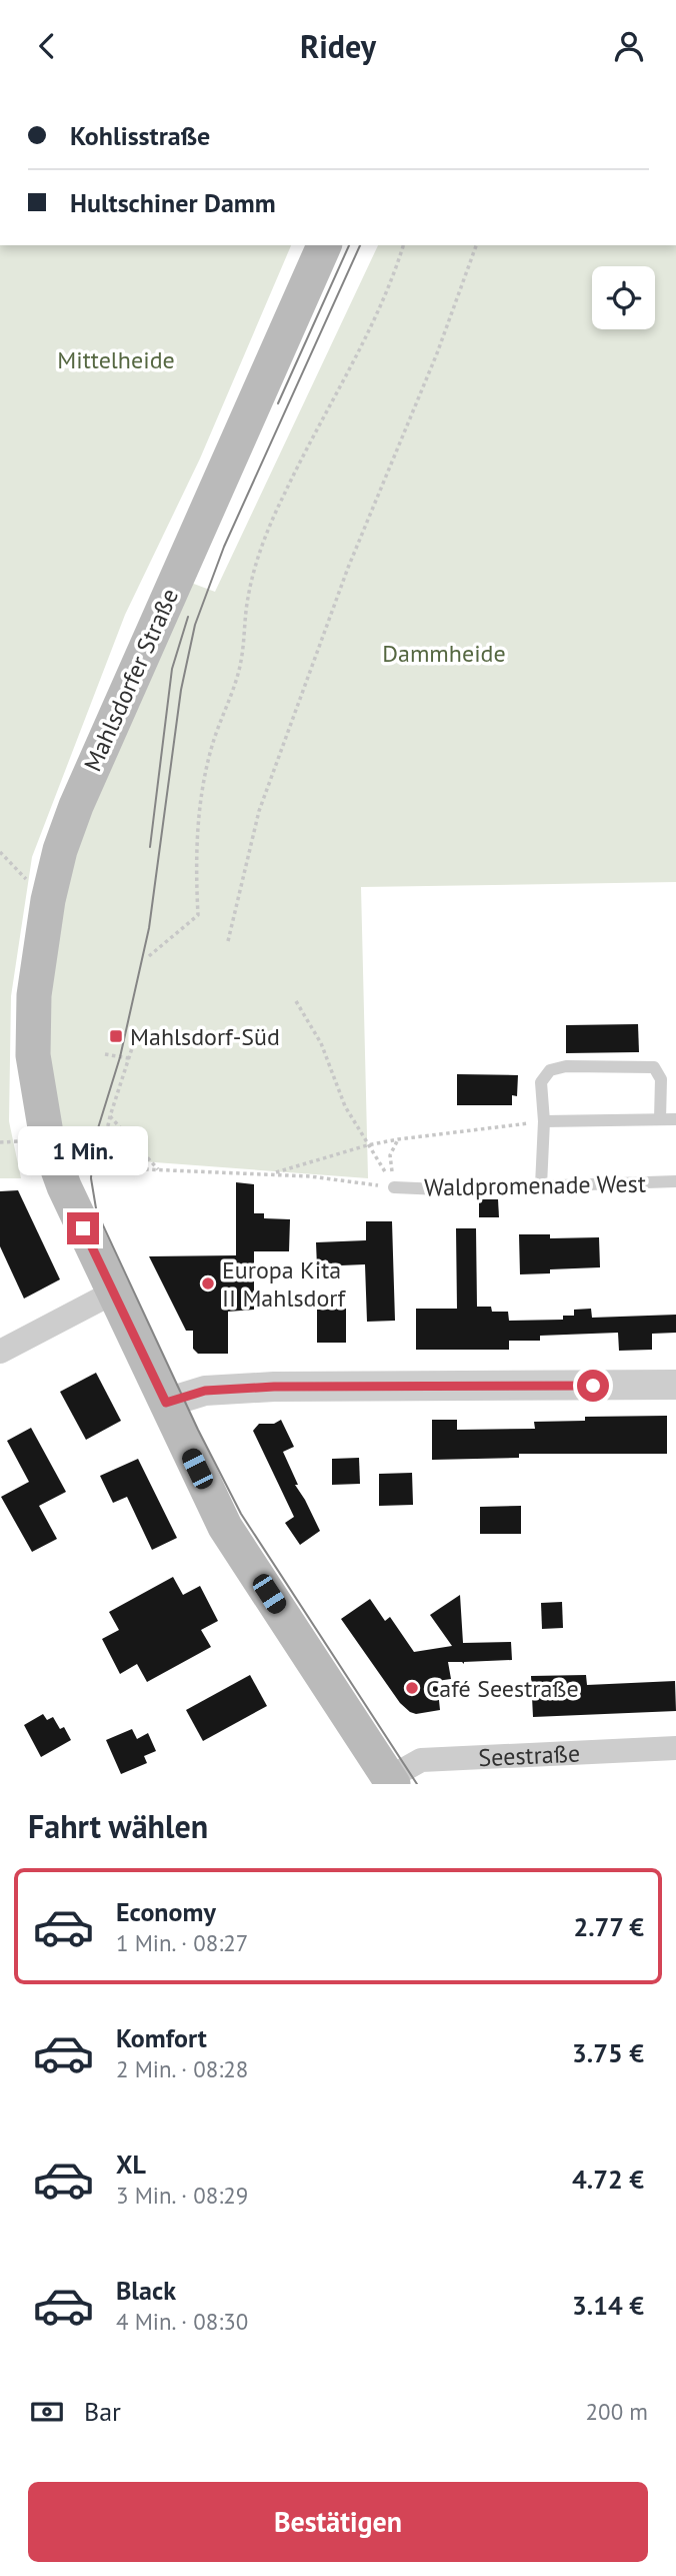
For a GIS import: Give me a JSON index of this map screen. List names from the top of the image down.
{
  "streets": {
    "main road": ["Mahlsdorfer Straße"],
    "street": ["Seestraße"],
    "lane": ["Waldpromenade West"]
  },
  "crossings": [
    ["Mahlsdorfer Straße", "Seestraße"]
  ],
  "parks": ["Mittelheide", "Dammheide"],
  "places": {
    "transit": ["Mahlsdorf-Süd"],
    "other": ["Europa Kita II Mahlsdorf", "Café Seestraße"]
  },
  "page": {
    "header": "Ridey",
    "banner": ["Kohlisstraße", "Hultschiner Damm"],
    "bubble": "1 Min.",
    "heading": "Fahrt wählen",
    "list": [
      {
        "name": "Economy",
        "note": "1 Min. · 08:27",
        "value": "2.77 €"
      },
      {
        "name": "Komfort",
        "note": "2 Min. · 08:28",
        "value": "3.75 €"
      },
      {
        "name": "XL",
        "note": "3 Min. · 08:29",
        "value": "4.72 €"
      },
      {
        "name": "Black",
        "note": "4 Min. · 08:30",
        "value": "3.14 €"
      }
    ],
    "pay": ["Bar", "200 m"],
    "buttons": "Bestätigen"
  }
}
